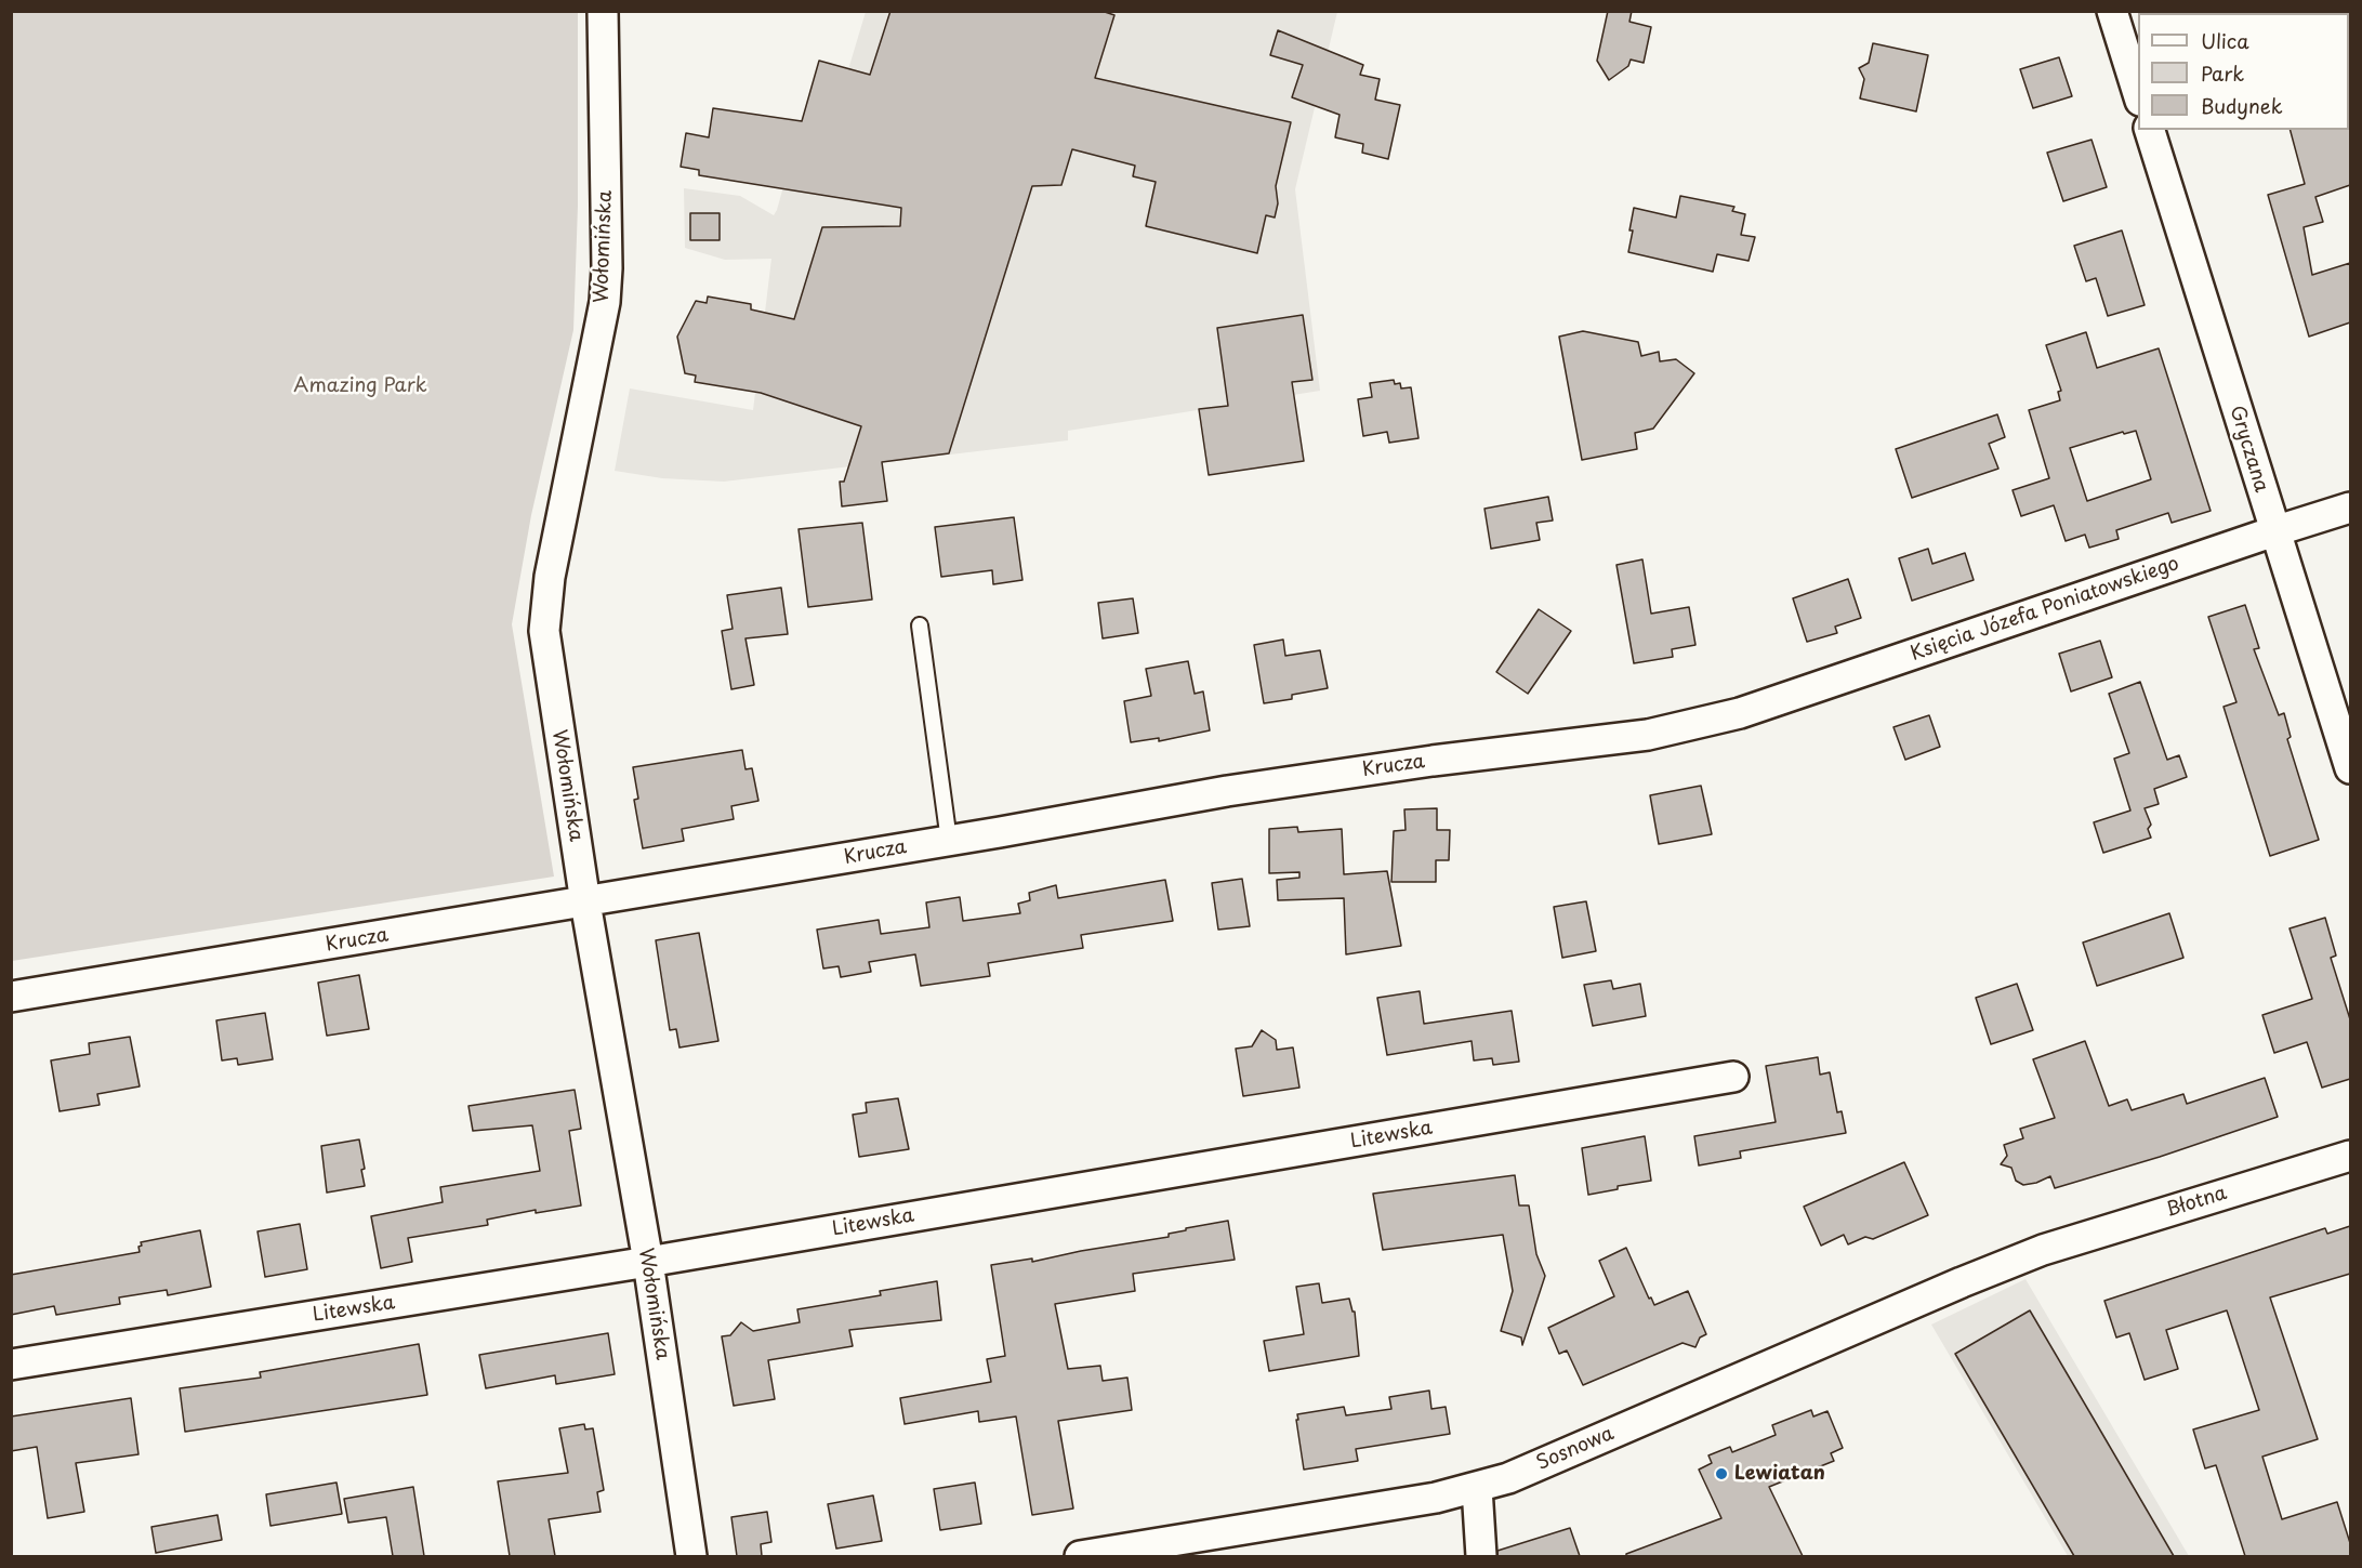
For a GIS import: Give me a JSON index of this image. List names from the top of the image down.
{
  "streets": {
    "street": [
      "Wołomińska",
      "Gryczana",
      "Księcia Józefa Poniatowskiego",
      "Krucza",
      "Litewska",
      "Błotna",
      "Sosnowa"
    ]
  },
  "crossings": [
    ["Wołomińska", "Krucza"],
    ["Wołomińska", "Litewska"],
    ["Gryczana", "Księcia Józefa Poniatowskiego"],
    ["Księcia Józefa Poniatowskiego", "Krucza"],
    ["Błotna", "Sosnowa"]
  ],
  "parks": ["Amazing Park"],
  "places": ["Lewiatan"],
  "legend": ["Ulica", "Park", "Budynek"]
}
